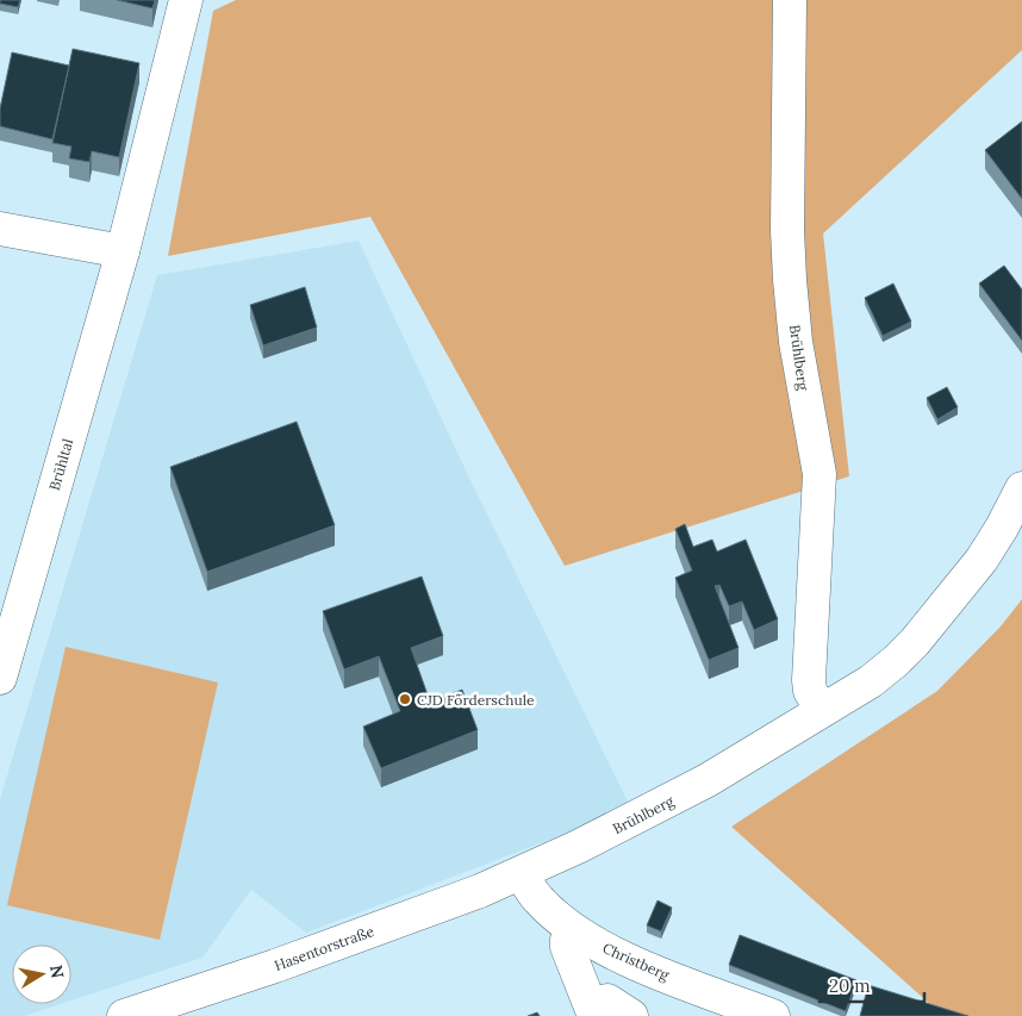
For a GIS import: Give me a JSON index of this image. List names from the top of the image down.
{
  "streets": {
    "street": [
      "Brühlberg",
      "Brühltal",
      "Hasentorstraße",
      "Christberg"
    ]
  },
  "crossings": [
    ["Brühlberg", "Hasentorstraße"],
    ["Brühlberg", "Christberg"],
    ["Hasentorstraße", "Christberg"]
  ],
  "places": ["CJD Förderschule"],
  "scale_bar": "20 m",
  "north": "right"
}
